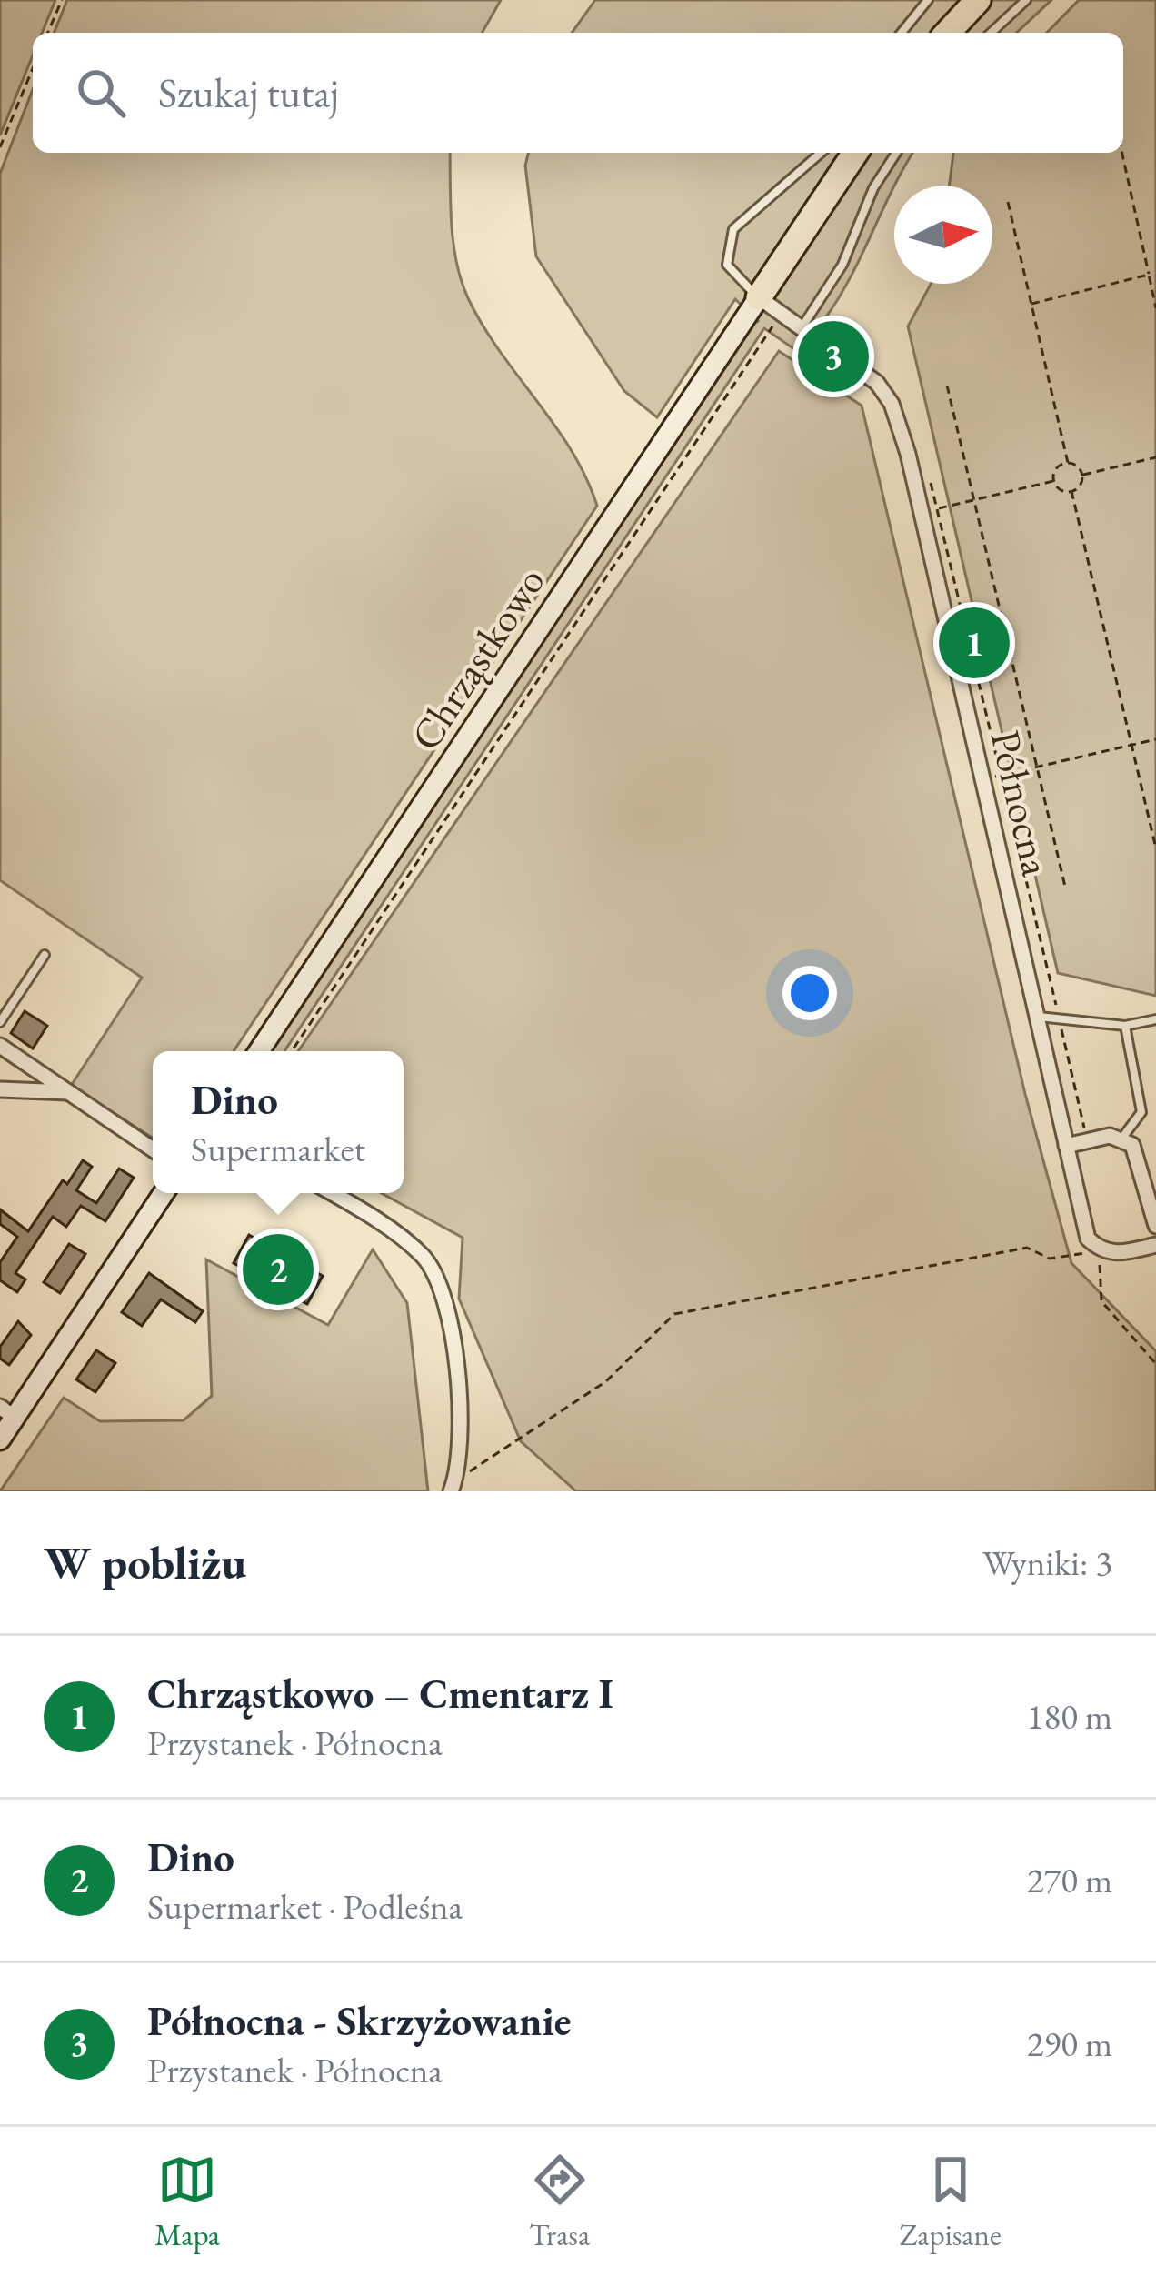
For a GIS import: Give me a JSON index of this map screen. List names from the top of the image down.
{
  "streets": {
    "street": ["Chrząstkowo", "Północna"]
  },
  "crossings": [
    ["Chrząstkowo", "Północna"]
  ],
  "north": "right",
  "page": {
    "search": "Szukaj tutaj",
    "pins": ["3", "1", "2"],
    "popup": ["Dino", "Supermarket"],
    "heading": ["W pobliżu", "Wyniki: 3"],
    "list": [
      {
        "mark": "1",
        "name": "Chrząstkowo – Cmentarz I",
        "note": "Przystanek · Północna",
        "value": "180 m"
      },
      {
        "mark": "2",
        "name": "Dino",
        "note": "Supermarket · Podleśna",
        "value": "270 m"
      },
      {
        "mark": "3",
        "name": "Północna - Skrzyżowanie",
        "note": "Przystanek · Północna",
        "value": "290 m"
      }
    ],
    "nav": ["Mapa", "Trasa", "Zapisane"]
  }
}
